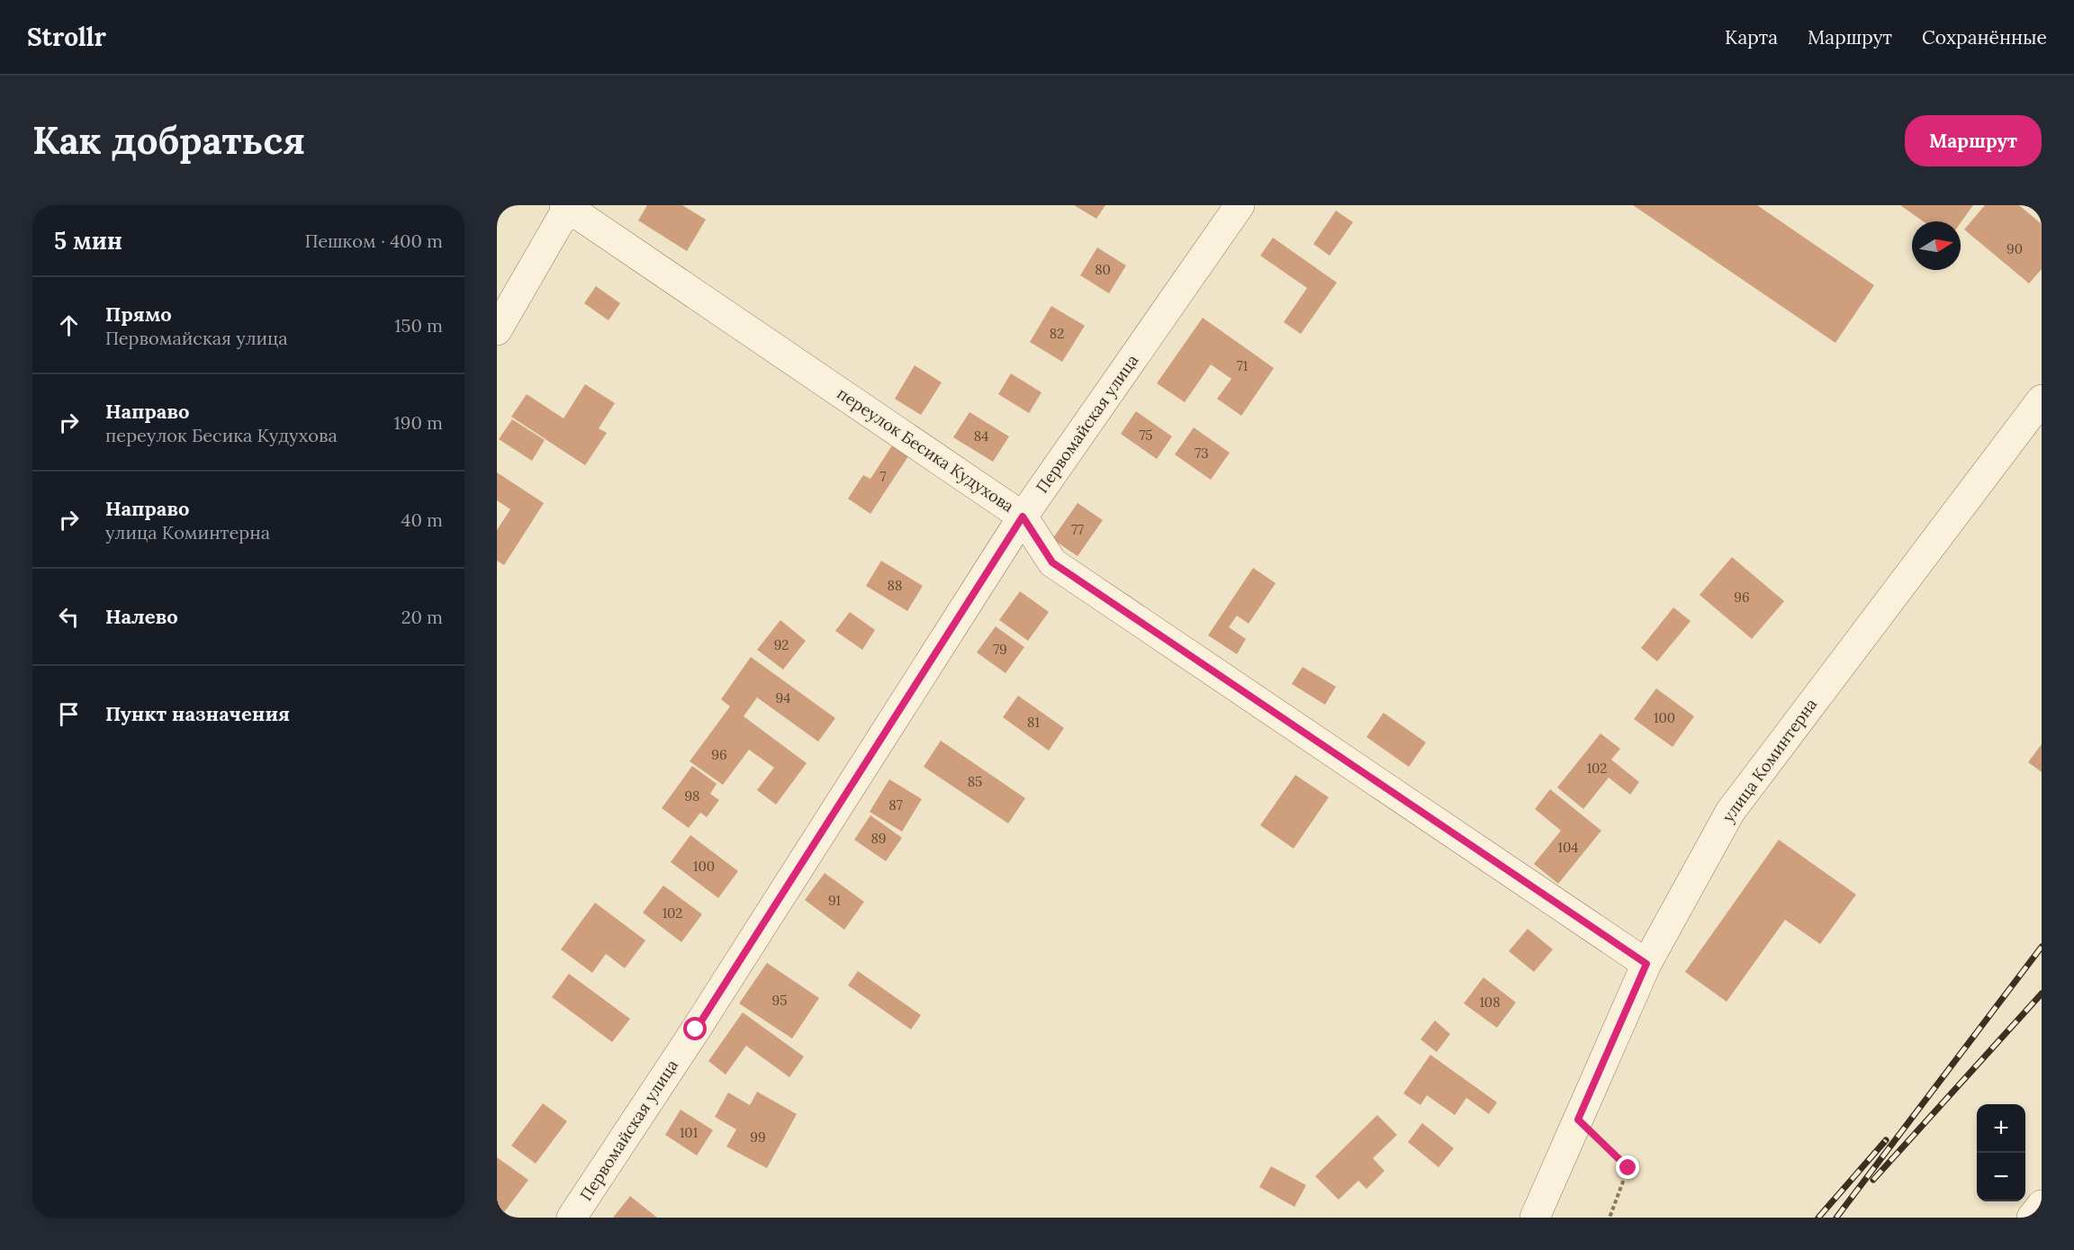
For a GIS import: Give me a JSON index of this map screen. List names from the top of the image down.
{
  "streets": {
    "street": ["Первомайская улица", "переулок Бесика Кудухова", "улица Коминтерна"]
  },
  "crossings": [
    ["Первомайская улица", "переулок Бесика Кудухова"],
    ["переулок Бесика Кудухова", "улица Коминтерна"]
  ],
  "house_numbers": [
    "90",
    "80",
    "82",
    "71",
    "75",
    "84",
    "73",
    "7",
    "77",
    "88",
    "96",
    "92",
    "79",
    "94",
    "100",
    "81",
    "96",
    "102",
    "85",
    "98",
    "87",
    "89",
    "104",
    "100",
    "91",
    "102",
    "95",
    "108",
    "101",
    "99"
  ],
  "north": "right",
  "page": {
    "header": "Strollr",
    "nav": ["Карта", "Маршрут", "Сохранённые"],
    "buttons": "Маршрут",
    "title": "Как добраться",
    "heading": ["5 мин", "Пешком · 400 m"],
    "list": [
      ["Прямо", "Первомайская улица", "150 m"],
      ["Направо", "переулок Бесика Кудухова", "190 m"],
      ["Направо", "улица Коминтерна", "40 m"],
      ["Налево", "20 m"],
      "Пункт назначения"
    ],
    "map_buttons": ["+", "−"]
  }
}
